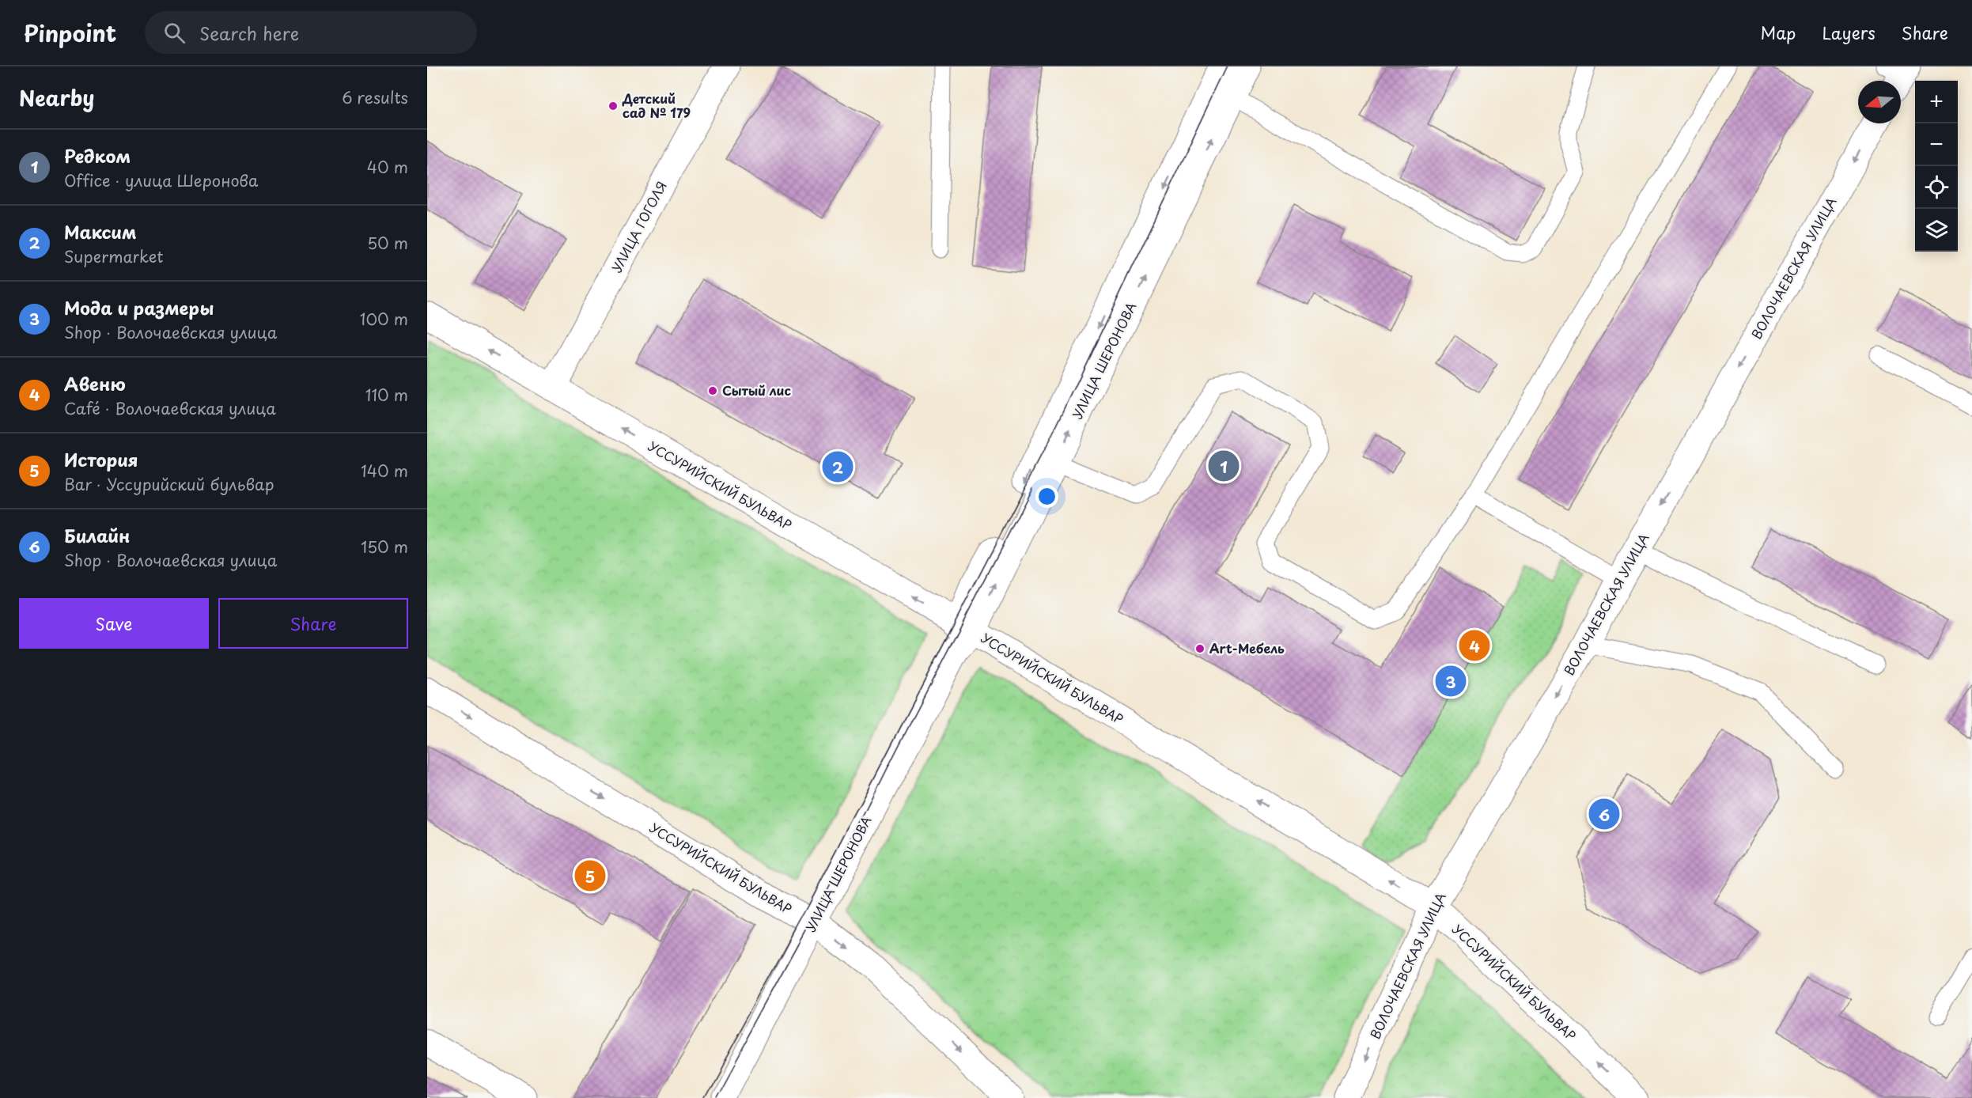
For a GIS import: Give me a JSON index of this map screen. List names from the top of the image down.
{
  "streets": {
    "main road": [
      "УЛИЦА ГОГОЛЯ",
      "ВОЛОЧАЕВСКАЯ УЛИЦА",
      "УЛИЦА ШЕРОНОВА",
      "УССУРИЙСКИЙ БУЛЬВАР"
    ]
  },
  "crossings": [
    ["УЛИЦА ГОГОЛЯ", "УССУРИЙСКИЙ БУЛЬВАР"],
    ["ВОЛОЧАЕВСКАЯ УЛИЦА", "УССУРИЙСКИЙ БУЛЬВАР"],
    ["УЛИЦА ШЕРОНОВА", "УССУРИЙСКИЙ БУЛЬВАР"]
  ],
  "one_way": ["ВОЛОЧАЕВСКАЯ УЛИЦА"],
  "places": ["Детский сад № 179", "Сытый лис", "Art-Мебель"],
  "north": "left",
  "page": {
    "header": "Pinpoint",
    "search": "Search here",
    "nav": ["Map", "Layers", "Share"],
    "heading": ["Nearby", "6 results"],
    "map_buttons": ["+", "−"],
    "list": [
      {
        "mark": "1",
        "name": "Редком",
        "note": "Office · улица Шеронова",
        "value": "40 m"
      },
      {
        "mark": "2",
        "name": "Максим",
        "note": "Supermarket",
        "value": "50 m"
      },
      {
        "mark": "3",
        "name": "Мода и размеры",
        "note": "Shop · Волочаевская улица",
        "value": "100 m"
      },
      {
        "mark": "4",
        "name": "Авеню",
        "note": "Café · Волочаевская улица",
        "value": "110 m"
      },
      {
        "mark": "5",
        "name": "История",
        "note": "Bar · Уссурийский бульвар",
        "value": "140 m"
      },
      {
        "mark": "6",
        "name": "Билайн",
        "note": "Shop · Волочаевская улица",
        "value": "150 m"
      }
    ],
    "pins": [
      "1",
      "2",
      "4",
      "3",
      "6",
      "5"
    ],
    "buttons": ["Save", "Share"]
  }
}
